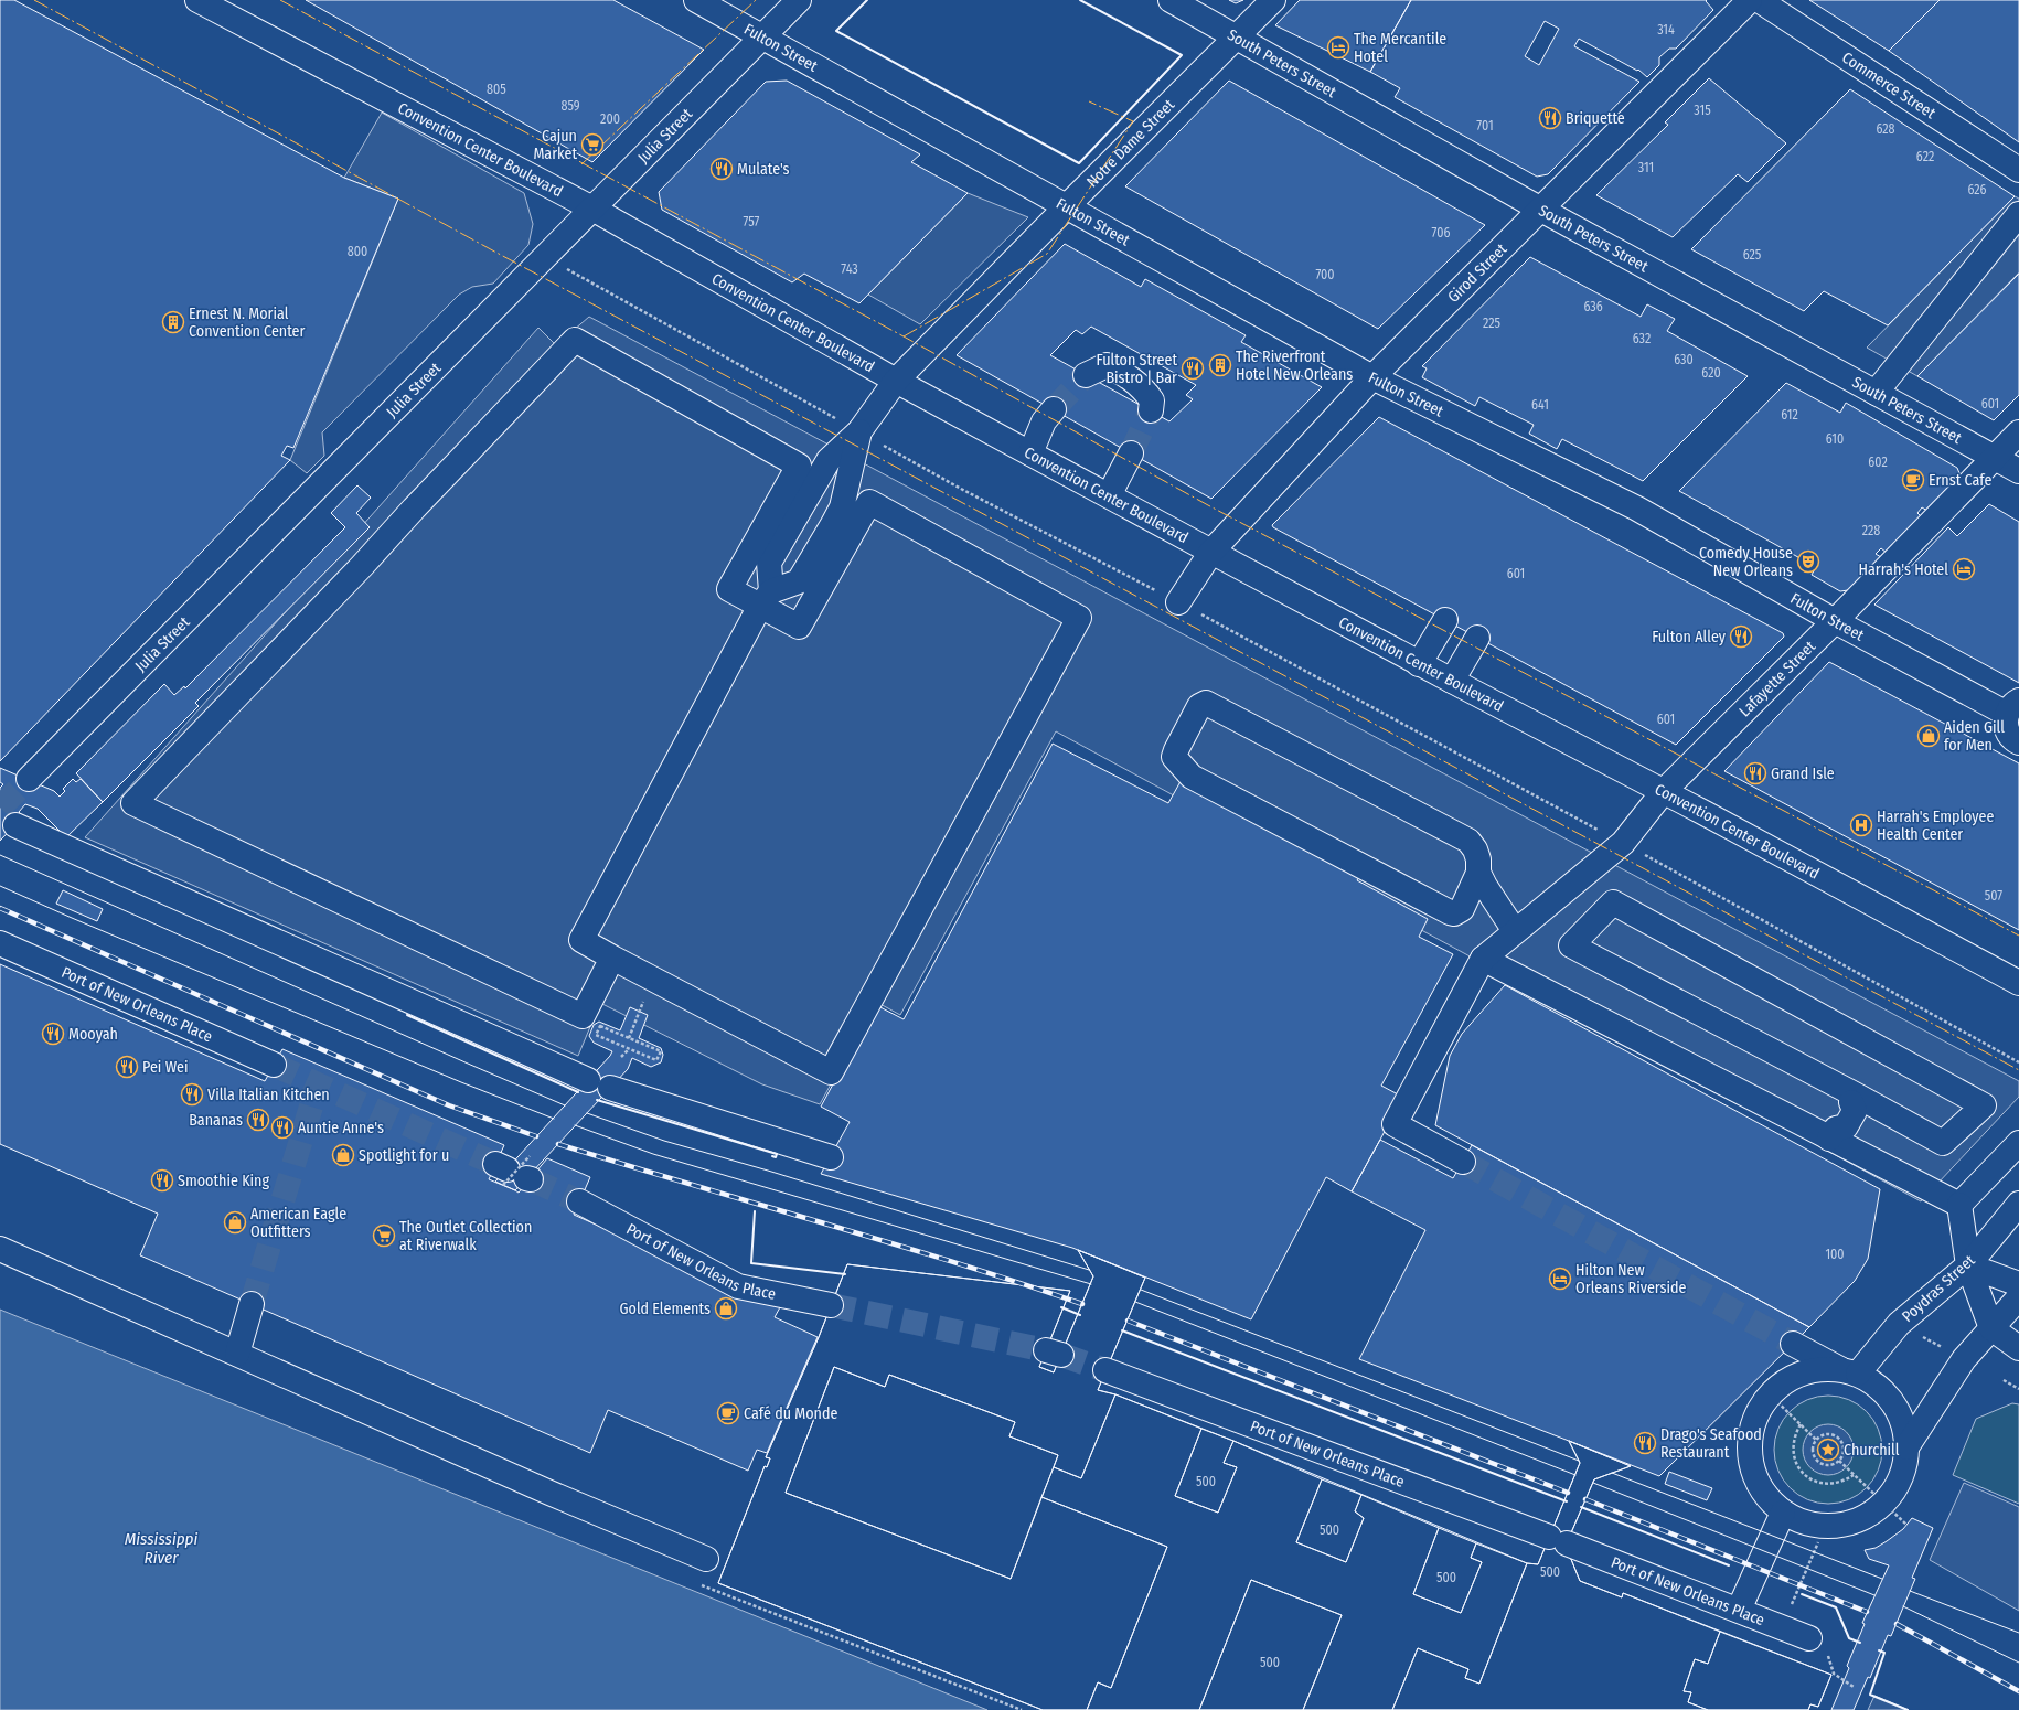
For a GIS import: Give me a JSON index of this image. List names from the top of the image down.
{
  "streets": {
    "street": [
      "Fulton Street",
      "South Peters Street",
      "Commerce Street",
      "Julia Street",
      "Notre Dame Street",
      "Convention Center Boulevard",
      "Girod Street",
      "Lafayette Street",
      "Port of New Orleans Place",
      "Poydras Street"
    ]
  },
  "crossings": [
    ["Fulton Street", "Julia Street"],
    ["Fulton Street", "Notre Dame Street"],
    ["Fulton Street", "Girod Street"],
    ["Fulton Street", "Lafayette Street"],
    ["South Peters Street", "Notre Dame Street"],
    ["South Peters Street", "Girod Street"],
    ["South Peters Street", "Lafayette Street"],
    ["Julia Street", "Convention Center Boulevard"],
    ["Notre Dame Street", "Convention Center Boulevard"],
    ["Convention Center Boulevard", "Girod Street"],
    ["Convention Center Boulevard", "Lafayette Street"]
  ],
  "water": ["Mississippi River"],
  "places": {
    "hotel": ["The Mercantile Hotel", "Harrah's Hotel", "Hilton New Orleans Riverside"],
    "restaurant": [
      "Briquette",
      "Mulate's",
      "Fulton Street Bistro | Bar",
      "Fulton Alley",
      "Grand Isle",
      "Mooyah",
      "Pei Wei",
      "Villa Italian Kitchen",
      "Bananas",
      "Auntie Anne's",
      "Smoothie King",
      "Drago's Seafood Restaurant"
    ],
    "supermarket": ["Cajun Market", "The Outlet Collection at Riverwalk"],
    "building": ["Ernest N. Morial Convention Center", "The Riverfront Hotel New Orleans"],
    "cafe": ["Ernst Cafe", "Café du Monde"],
    "theatre": ["Comedy House New Orleans"],
    "shop": [
      "Aiden Gill for Men",
      "Spotlight for u",
      "American Eagle Outfitters",
      "Gold Elements"
    ],
    "hospital": ["Harrah's Employee Health Center"],
    "place": ["Churchill"]
  },
  "house_numbers": [
    "314",
    "805",
    "859",
    "315",
    "200",
    "701",
    "628",
    "622",
    "311",
    "626",
    "757",
    "706",
    "800",
    "625",
    "743",
    "700",
    "636",
    "225",
    "632",
    "630",
    "620",
    "601",
    "641",
    "612",
    "610",
    "602",
    "228",
    "601",
    "601",
    "507",
    "100",
    "500",
    "500",
    "500",
    "500",
    "500"
  ]
}
